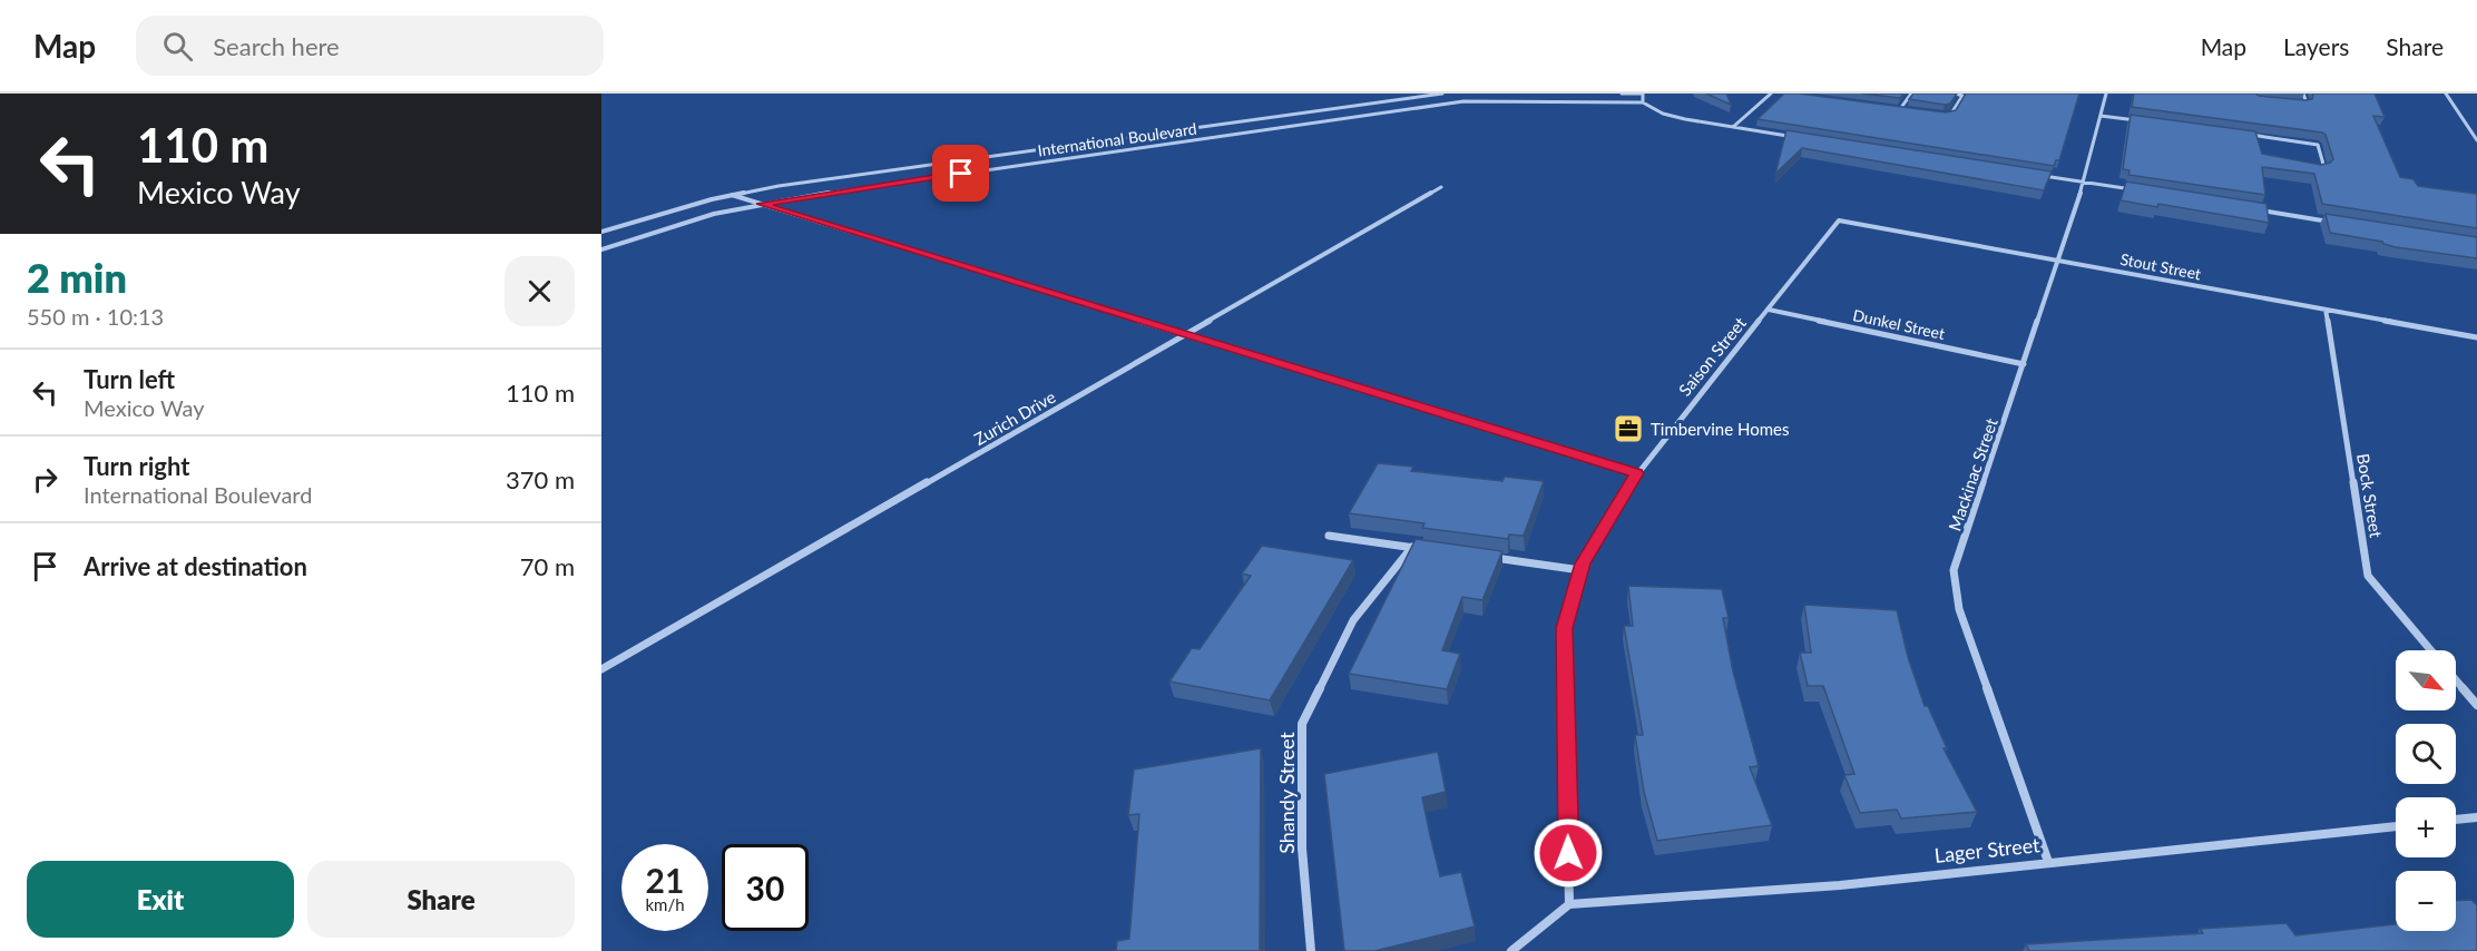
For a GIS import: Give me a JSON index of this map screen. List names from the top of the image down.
{
  "streets": {
    "street": [
      "International Boulevard",
      "Stout Street",
      "Dunkel Street",
      "Saison Street",
      "Zurich Drive",
      "Mackinac Street",
      "Bock Street",
      "Shandy Street",
      "Lager Street"
    ]
  },
  "crossings": [
    ["Stout Street", "Saison Street"],
    ["Stout Street", "Mackinac Street"],
    ["Stout Street", "Bock Street"],
    ["Dunkel Street", "Saison Street"],
    ["Dunkel Street", "Mackinac Street"],
    ["Saison Street", "Lager Street"],
    ["Mackinac Street", "Lager Street"]
  ],
  "places": {
    "office": ["Timbervine Homes"]
  },
  "north": "bottom right",
  "page": {
    "header": "Map",
    "search": "Search here",
    "nav": ["Map", "Layers", "Share"],
    "turn": ["110 m", "Mexico Way"],
    "heading": ["2 min", "550 m · 10:13"],
    "list": [
      {
        "name": "Turn left",
        "note": "Mexico Way",
        "value": "110 m"
      },
      {
        "name": "Turn right",
        "note": "International Boulevard",
        "value": "370 m"
      },
      {
        "name": "Arrive at destination",
        "value": "70 m"
      }
    ],
    "map_buttons": ["+", "−"],
    "speed": "21 km/h",
    "limit": "30",
    "buttons": ["Exit", "Share"]
  }
}
